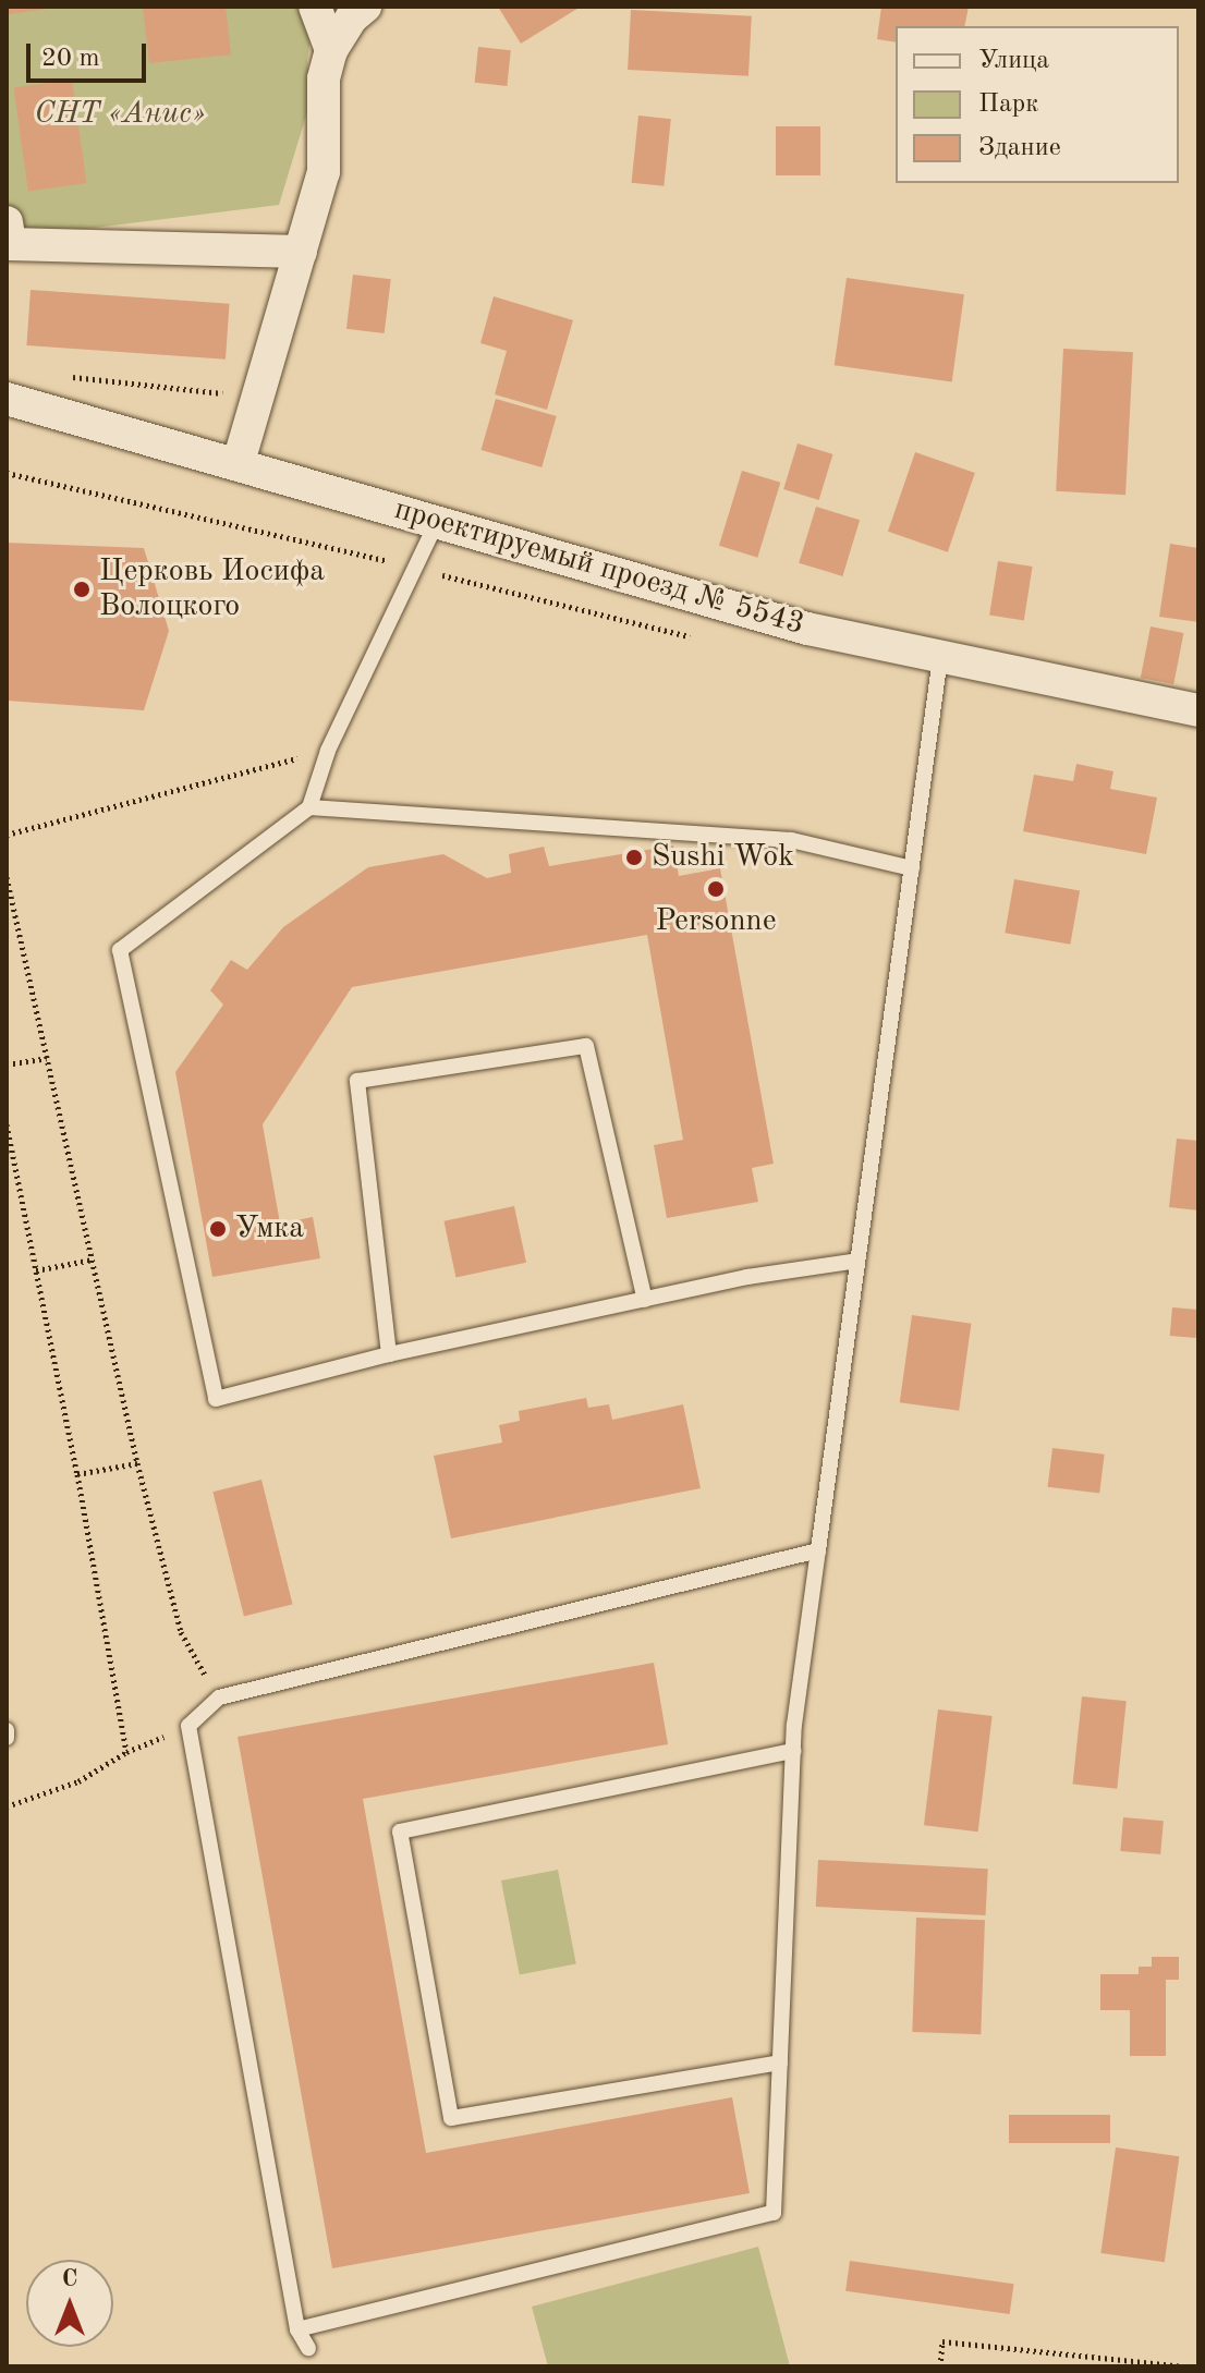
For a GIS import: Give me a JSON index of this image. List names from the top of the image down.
{
  "streets": {
    "street": ["проектируемый проезд № 5543"]
  },
  "parks": ["СНТ «Анис»"],
  "places": [
    "Церковь Иосифа Волоцкого",
    "Sushi Wok",
    "Personne",
    "Умка"
  ],
  "legend": ["Улица", "Парк", "Здание"],
  "scale_bar": "20 m",
  "north": "top"
}
